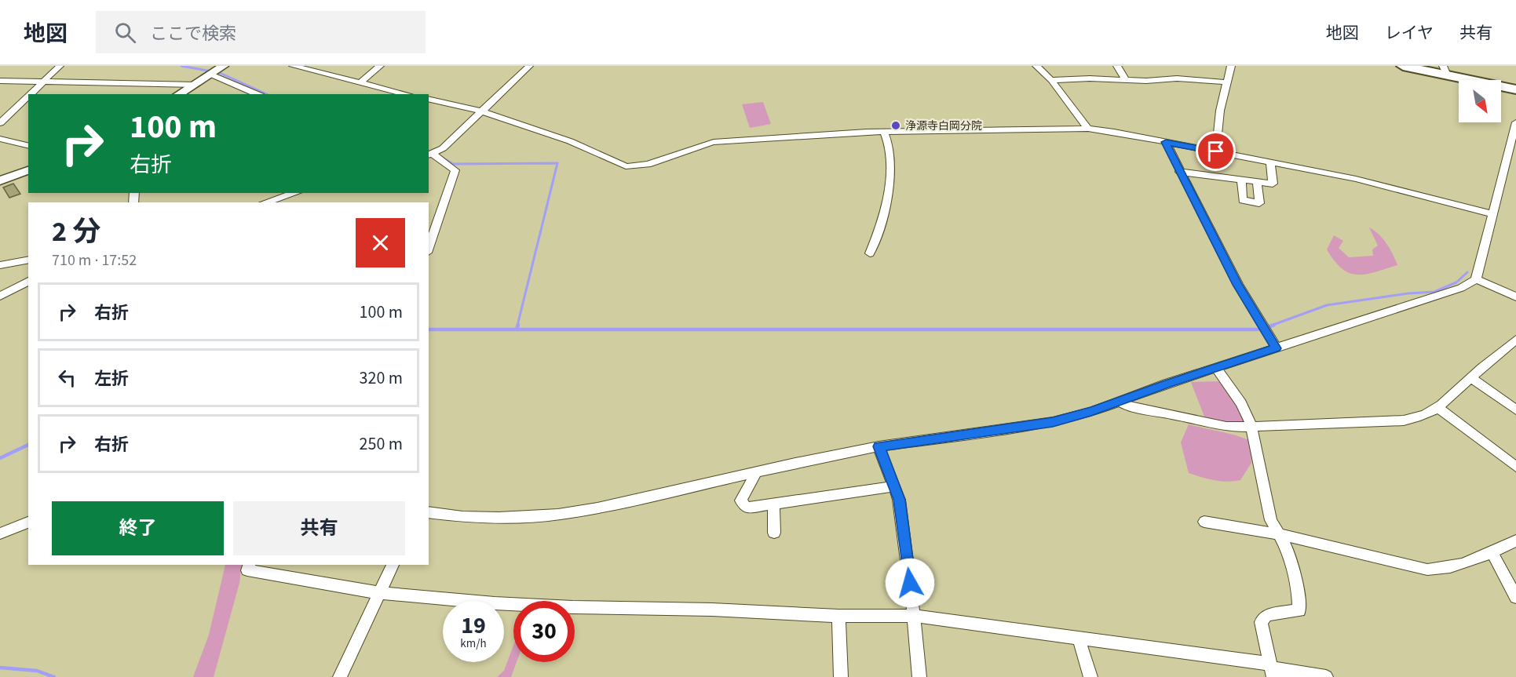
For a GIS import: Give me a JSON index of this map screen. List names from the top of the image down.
{
  "places": ["浄源寺白岡分院"],
  "north": "bottom right",
  "page": {
    "header": "地図",
    "search": "ここで検索",
    "nav": ["地図", "レイヤ", "共有"],
    "turn": ["100 m", "右折"],
    "heading": ["2 分", "710 m · 17:52"],
    "list": [
      {
        "name": "右折",
        "value": "100 m"
      },
      {
        "name": "左折",
        "value": "320 m"
      },
      {
        "name": "右折",
        "value": "250 m"
      }
    ],
    "buttons": ["終了", "共有"],
    "speed": "19 km/h",
    "limit": "30"
  }
}
